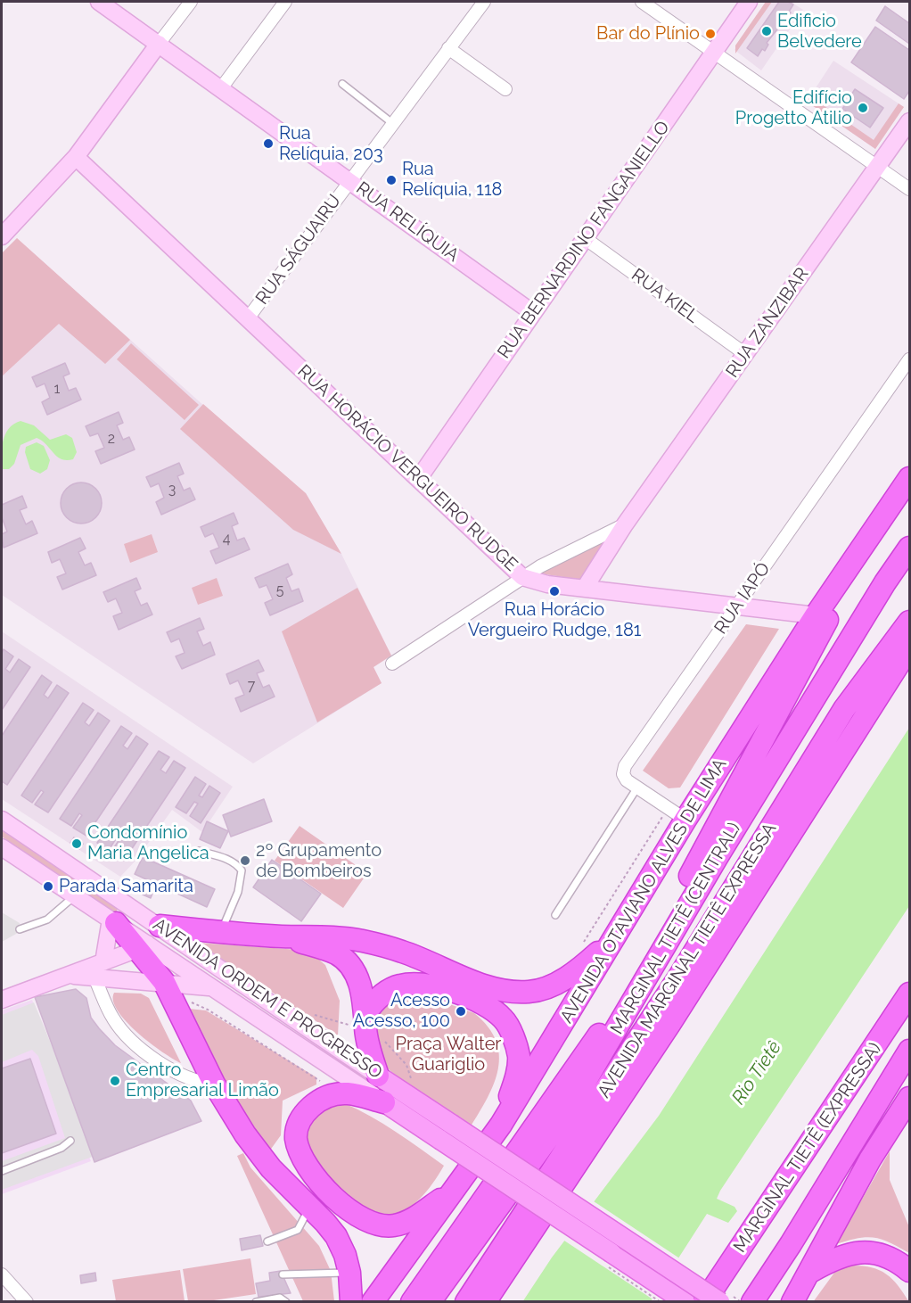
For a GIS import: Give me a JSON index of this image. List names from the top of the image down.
{
  "streets": {
    "highway": [
      "AVENIDA OTAVIANO ALVES DE LIMA",
      "MARGINAL TIETÊ (CENTRAL)",
      "AVENIDA MARGINAL TIETÊ EXPRESSA",
      "MARGINAL TIETÊ (EXPRESSA)"
    ],
    "main road": ["AVENIDA ORDEM E PROGRESSO"],
    "street": [
      "RUA RELÍQUIA",
      "RUA BERNARDINO FANGANIELLO",
      "RUA SÁGUAIRU",
      "RUA KIEL",
      "RUA ZANZIBAR",
      "RUA HORÁCIO VERGUEIRO RUDGE",
      "RUA IAPÓ"
    ]
  },
  "crossings": [
    ["RUA RELÍQUIA", "RUA BERNARDINO FANGANIELLO"],
    ["RUA RELÍQUIA", "RUA SÁGUAIRU"],
    ["RUA BERNARDINO FANGANIELLO", "RUA KIEL"],
    ["RUA BERNARDINO FANGANIELLO", "RUA HORÁCIO VERGUEIRO RUDGE"],
    ["RUA SÁGUAIRU", "RUA HORÁCIO VERGUEIRO RUDGE"],
    ["RUA KIEL", "RUA ZANZIBAR"],
    ["RUA ZANZIBAR", "RUA HORÁCIO VERGUEIRO RUDGE"],
    ["RUA HORÁCIO VERGUEIRO RUDGE", "RUA IAPÓ"],
    ["RUA HORÁCIO VERGUEIRO RUDGE", "AVENIDA OTAVIANO ALVES DE LIMA"],
    ["RUA IAPÓ", "AVENIDA OTAVIANO ALVES DE LIMA"]
  ],
  "water": ["Rio Tietê"],
  "parks": ["Praça Walter Guariglio"],
  "places": [
    "Edificio Belvedere",
    "Bar do Plínio",
    "Edifício Progetto Atilio",
    "Rua Relíquia, 203",
    "Rua Relíquia, 118",
    "Rua Horácio Vergueiro Rudge, 181",
    "Condomínio Maria Angelica",
    "2º Grupamento de Bombeiros",
    "Parada Samarita",
    "Acesso Acesso, 100",
    "Centro Empresarial Limão"
  ],
  "house_numbers": [
    "1",
    "2",
    "3",
    "4",
    "5",
    "7"
  ]
}
